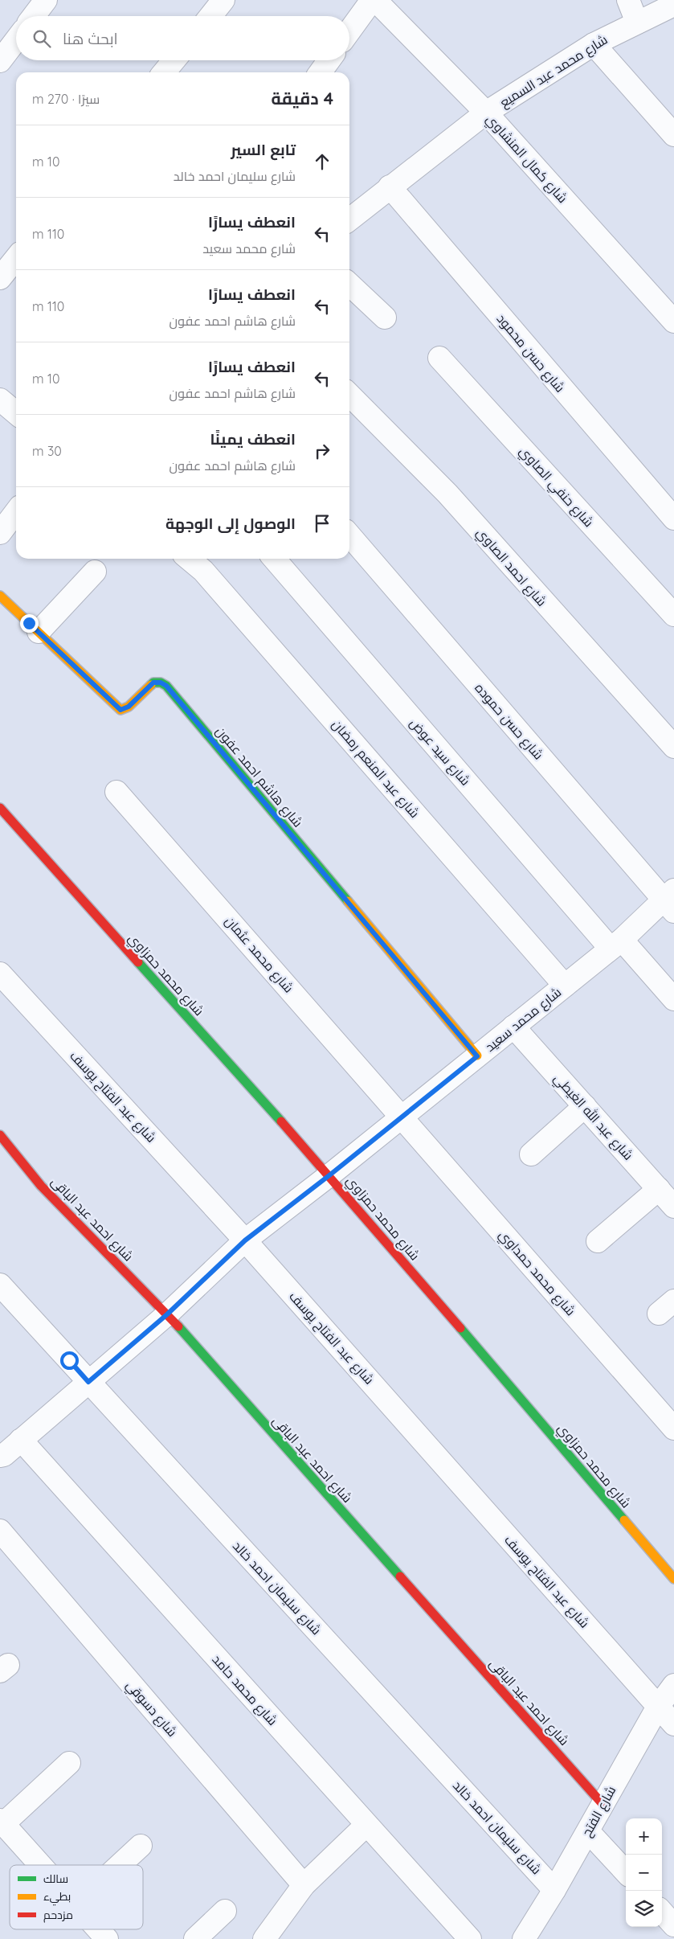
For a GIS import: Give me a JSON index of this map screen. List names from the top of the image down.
{
  "streets": {
    "street": [
      "شارع محمد عبد السميع",
      "شارع كمال المنشاوي",
      "شارع حسن محمود",
      "شارع حنفي الصاوي",
      "شارع احمد الصاوي",
      "شارع حسن حموده",
      "شارع سيد عوض",
      "شارع عبد المنعم رمضان",
      "شارع هاشم احمد عفون",
      "شارع محمد عثمان",
      "شارع محمد حمزاوي",
      "شارع محمد سعيد",
      "شارع عبد الفتاح يوسف",
      "شارع عبد الله الغيطي",
      "شارع احمد عبد الباقى",
      "شارع محمد حمداوي",
      "شارع سليمان احمد خالد",
      "شارع محمد حامد",
      "شارع دسوقي",
      "شارع الفتح"
    ]
  },
  "crossings": [
    ["شارع محمد عبد السميع", "شارع كمال المنشاوي"],
    ["شارع محمد عبد السميع", "شارع حسن محمود"],
    ["شارع حسن حموده", "شارع محمد سعيد"],
    ["شارع سيد عوض", "شارع محمد سعيد"],
    ["شارع عبد المنعم رمضان", "شارع محمد سعيد"],
    ["شارع هاشم احمد عفون", "شارع محمد سعيد"],
    ["شارع محمد عثمان", "شارع محمد سعيد"],
    ["شارع محمد عثمان", "شارع محمد حمداوي"],
    ["شارع محمد حمزاوي", "شارع محمد سعيد"],
    ["شارع محمد سعيد", "شارع عبد الفتاح يوسف"],
    ["شارع محمد سعيد", "شارع عبد الله الغيطي"],
    ["شارع محمد سعيد", "شارع احمد عبد الباقى"],
    ["شارع محمد سعيد", "شارع محمد حمداوي"],
    ["شارع محمد سعيد", "شارع سليمان احمد خالد"],
    ["شارع محمد سعيد", "شارع محمد حامد"],
    ["شارع عبد الفتاح يوسف", "شارع الفتح"],
    ["شارع احمد عبد الباقى", "شارع الفتح"],
    ["شارع سليمان احمد خالد", "شارع الفتح"]
  ],
  "legend": ["سالك", "بطيء", "مزدحم"],
  "page": {
    "search": "ابحث هنا",
    "heading": ["4 دقيقة", "سيرًا · 270 m"],
    "list": [
      ["تابع السير", "شارع سليمان احمد خالد", "10 m"],
      ["انعطف يسارًا", "شارع محمد سعيد", "110 m"],
      ["انعطف يسارًا", "شارع هاشم احمد عفون", "110 m"],
      ["انعطف يسارًا", "شارع هاشم احمد عفون", "10 m"],
      ["انعطف يمينًا", "شارع هاشم احمد عفون", "30 m"],
      "الوصول إلى الوجهة"
    ],
    "map_buttons": ["+", "−"]
  }
}
